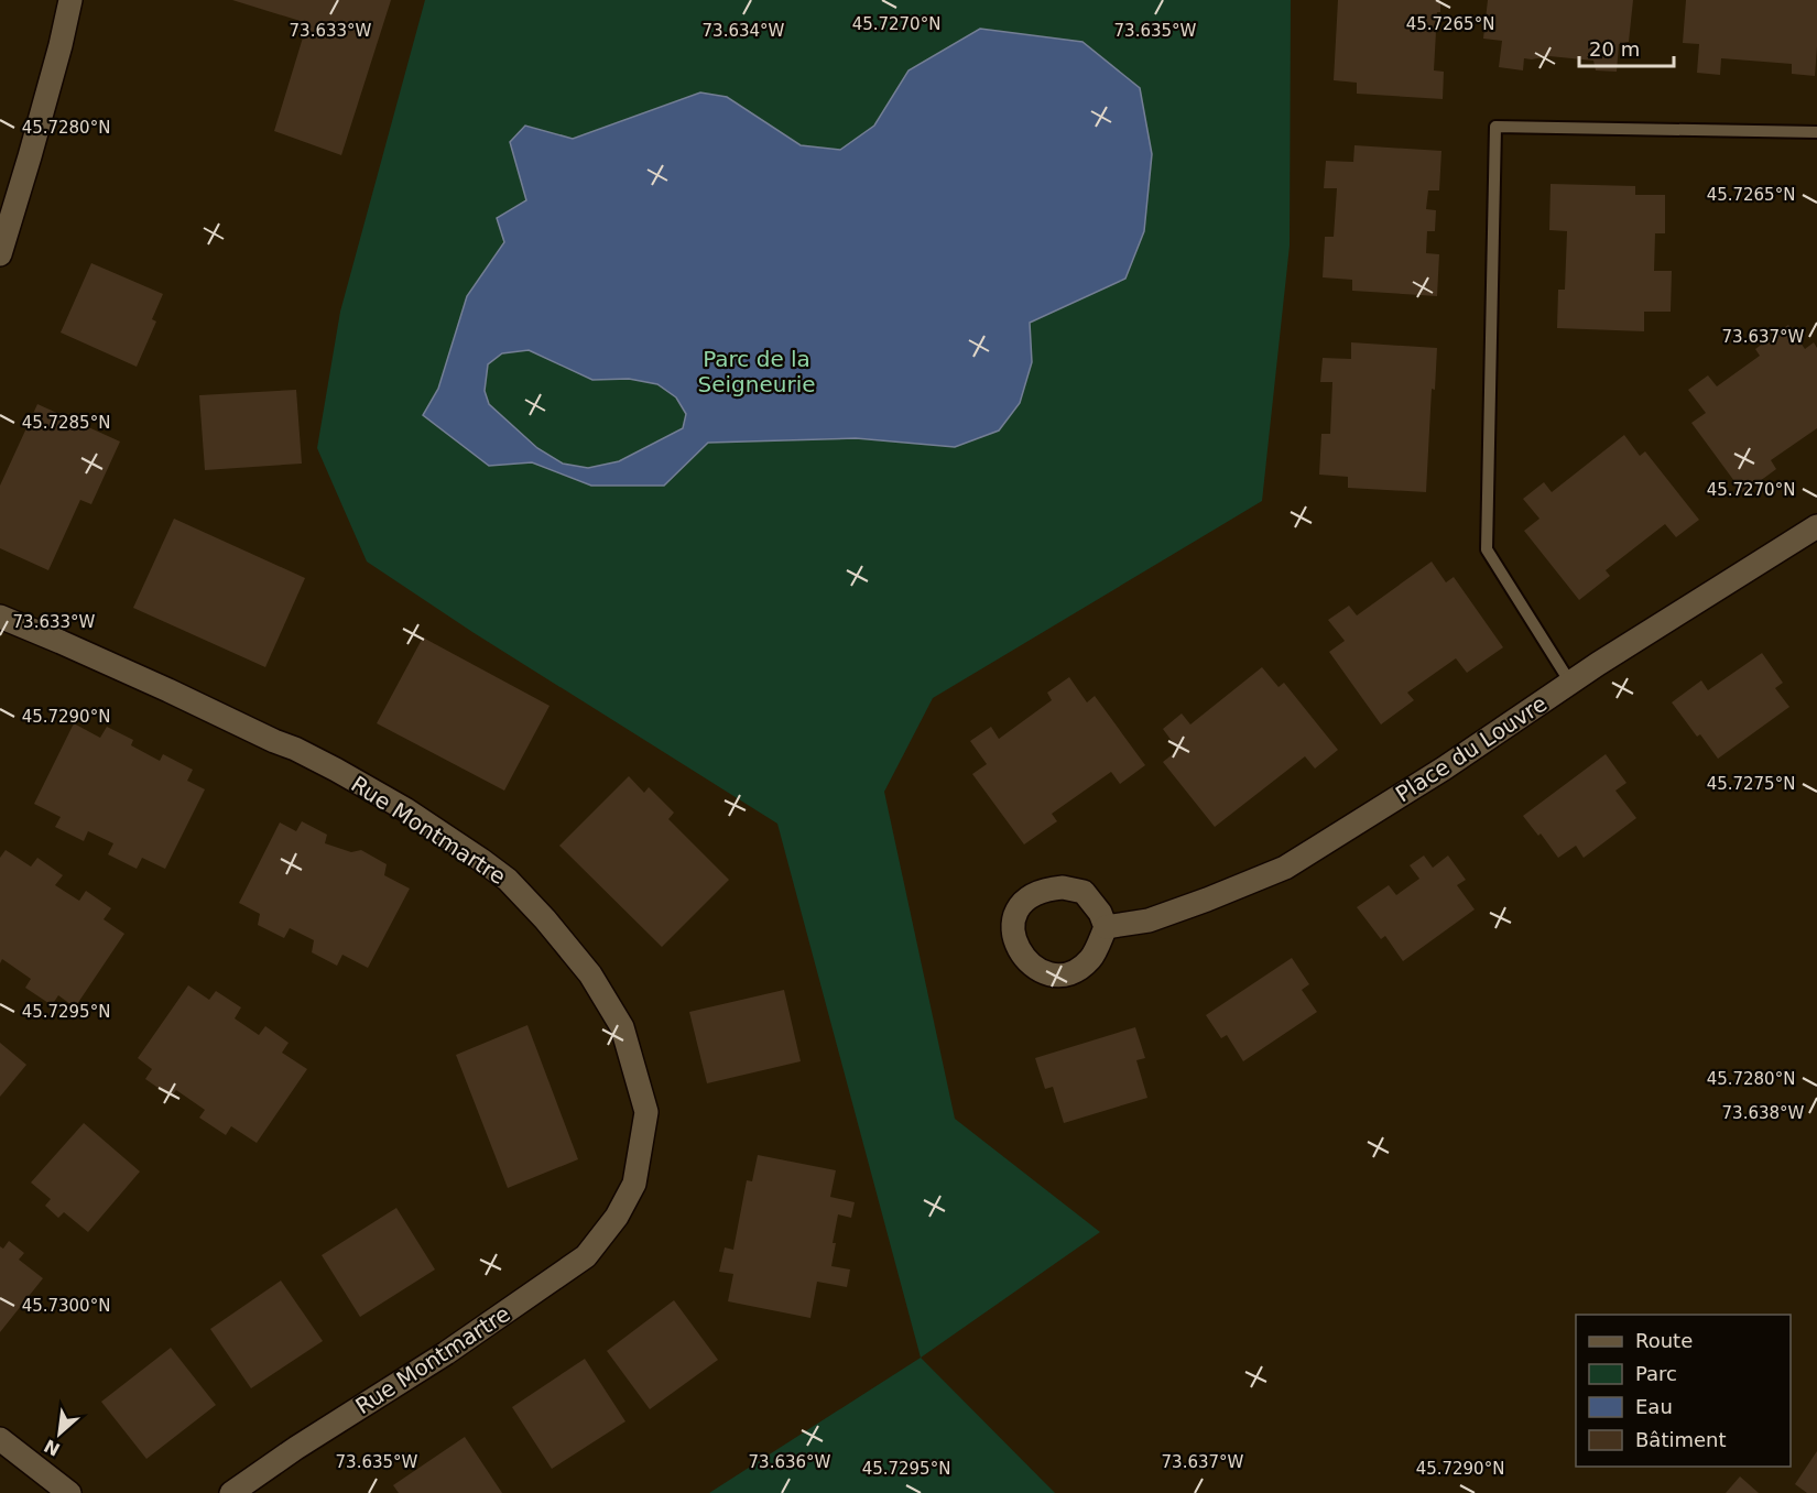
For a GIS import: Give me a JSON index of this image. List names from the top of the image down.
{
  "streets": {
    "street": ["Place du Louvre", "Rue Montmartre"]
  },
  "parks": ["Parc de la Seigneurie"],
  "legend": [
    "Route",
    "Parc",
    "Eau",
    "Bâtiment"
  ],
  "scale_bar": "20 m",
  "north": "bottom left",
  "coordinates": [
    "45.7270°N",
    "45.7265°N",
    "73.633°W",
    "73.634°W",
    "73.635°W",
    "45.7280°N",
    "73.637°W",
    "45.7285°N",
    "45.7290°N",
    "45.7275°N",
    "45.7295°N",
    "73.638°W",
    "45.7300°N",
    "73.636°W"
  ]
}
